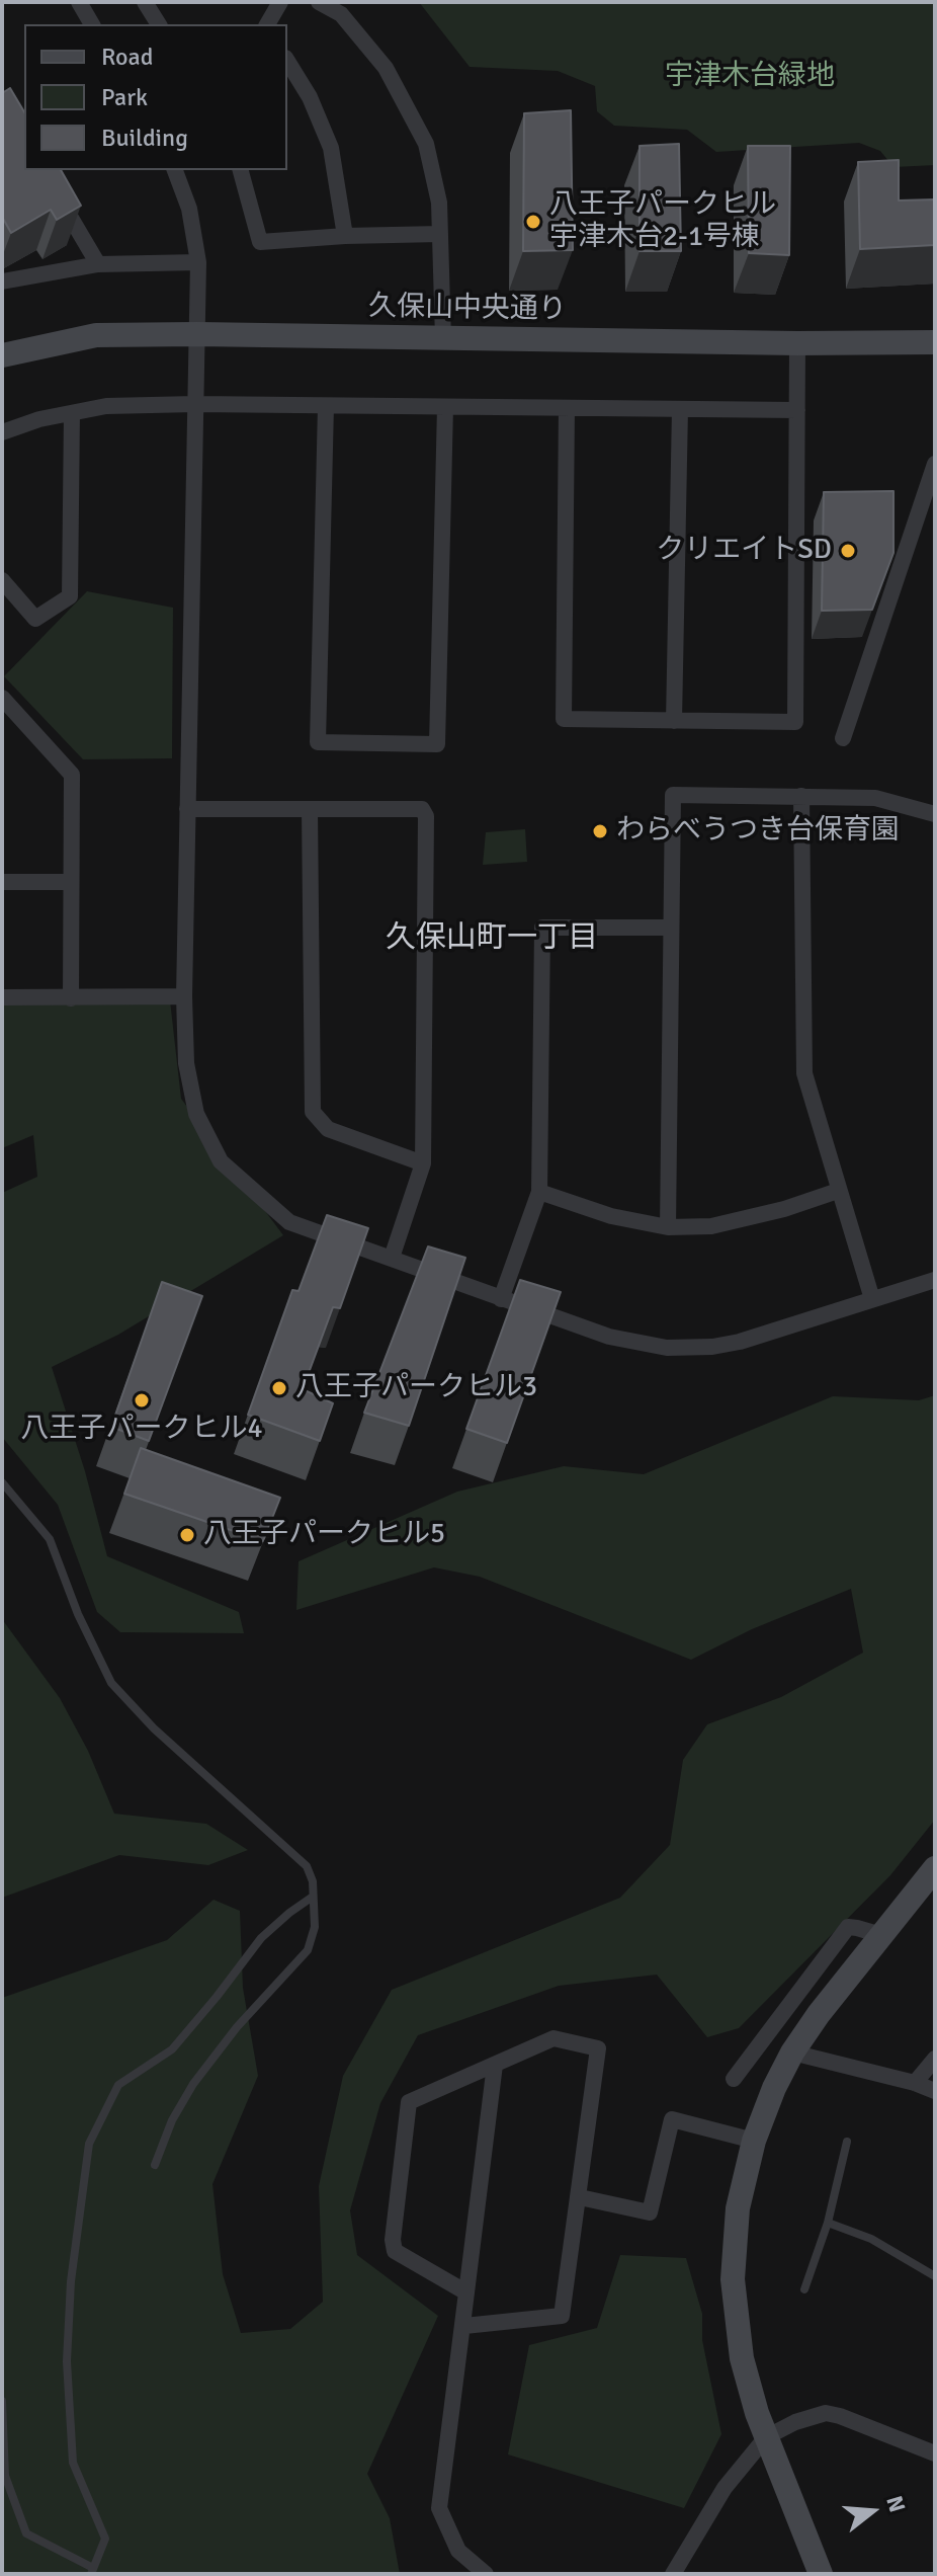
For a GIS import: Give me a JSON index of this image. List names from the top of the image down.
{
  "streets": {
    "street": ["久保山中央通り"]
  },
  "districts": ["久保山町一丁目"],
  "parks": ["宇津木台緑地"],
  "places": [
    "八王子パークヒル 宇津木台2-1号棟",
    "クリエイトSD",
    "わらべうつき台保育園",
    "八王子パークヒル3",
    "八王子パークヒル4",
    "八王子パークヒル5"
  ],
  "legend": ["Road", "Park", "Building"],
  "north": "right"
}
